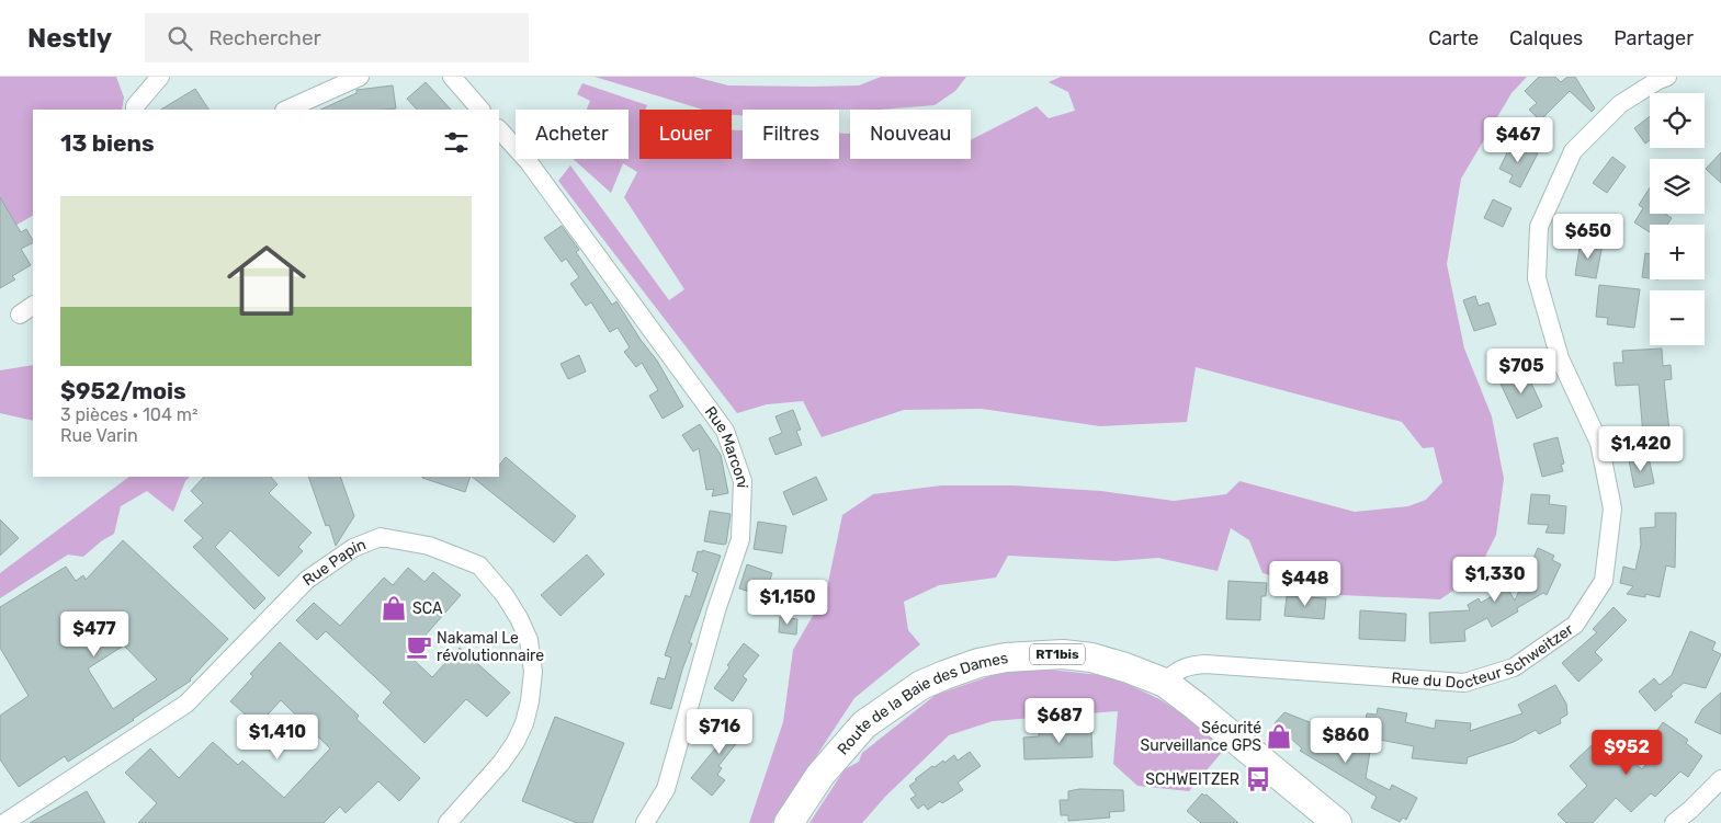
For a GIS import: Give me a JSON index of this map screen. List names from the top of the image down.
{
  "streets": {
    "main road": ["RT1bis", "Route de la Baie des Dames"],
    "street": ["Rue Marconi", "Rue Papin", "Rue du Docteur Schweitzer"]
  },
  "crossings": [
    ["Rue du Docteur Schweitzer", "Route de la Baie des Dames"]
  ],
  "places": {
    "shop": ["SCA", "Sécurité Surveillance GPS"],
    "cafe": ["Nakamal Le révolutionnaire"],
    "bus stop": ["SCHWEITZER"]
  },
  "page": {
    "header": "Nestly",
    "search": "Rechercher",
    "nav": ["Carte", "Calques", "Partager"],
    "map_buttons": ["+", "−"],
    "chip": [
      "Acheter",
      "Louer",
      "Filtres",
      "Nouveau"
    ],
    "heading": "13 biens",
    "price": [
      "$467",
      "$650",
      "$705",
      "$1,420",
      "$1,330",
      "$448",
      "$1,150",
      "$477",
      "$687",
      "$716",
      "$1,410",
      "$860",
      "$952"
    ],
    "list": [
      {
        "name": "$952/mois",
        "note": "3 pièces · 104 m² · Rue Varin"
      }
    ]
  }
}
